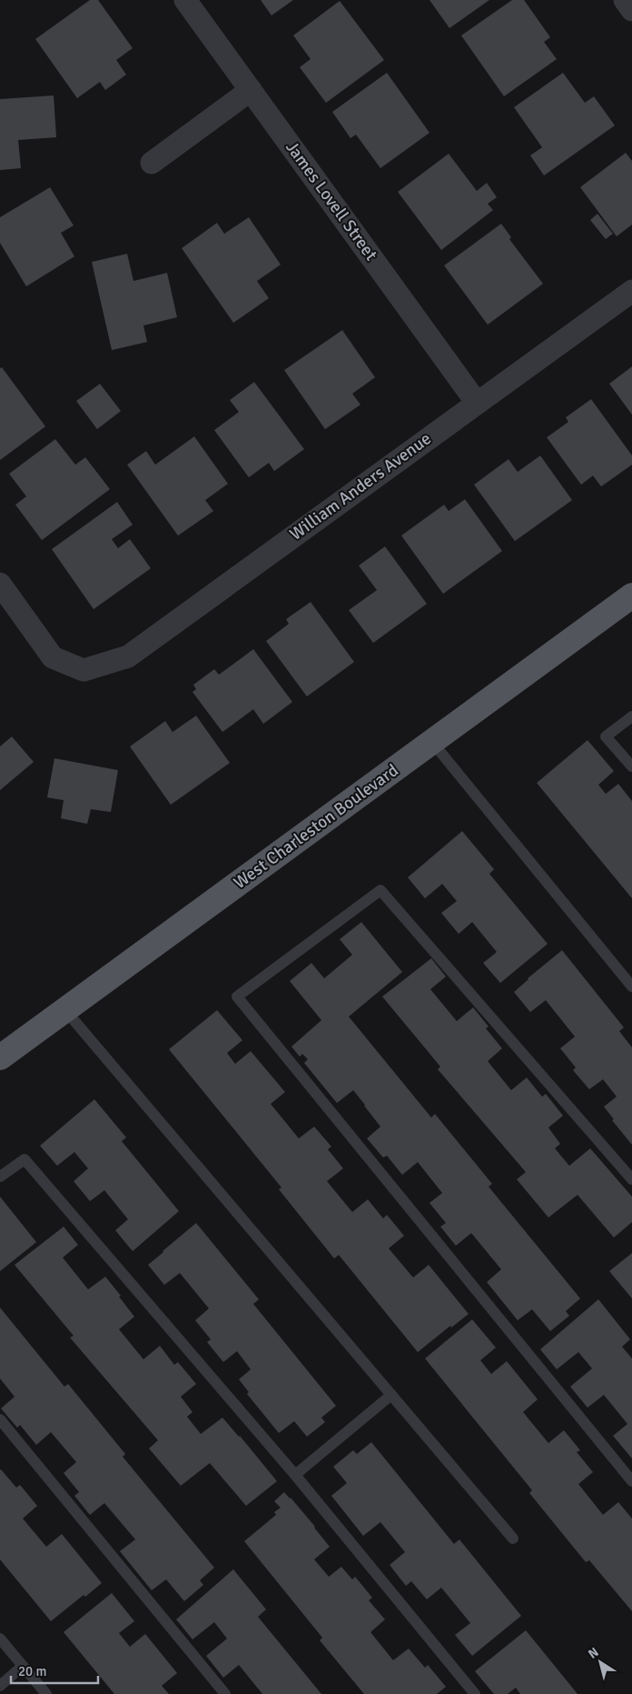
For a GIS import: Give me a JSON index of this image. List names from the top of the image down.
{
  "streets": {
    "main road": ["West Charleston Boulevard"],
    "street": ["James Lovell Street", "William Anders Avenue"]
  },
  "crossings": [
    ["James Lovell Street", "William Anders Avenue"]
  ],
  "scale_bar": "20 m",
  "north": "top left"
}
